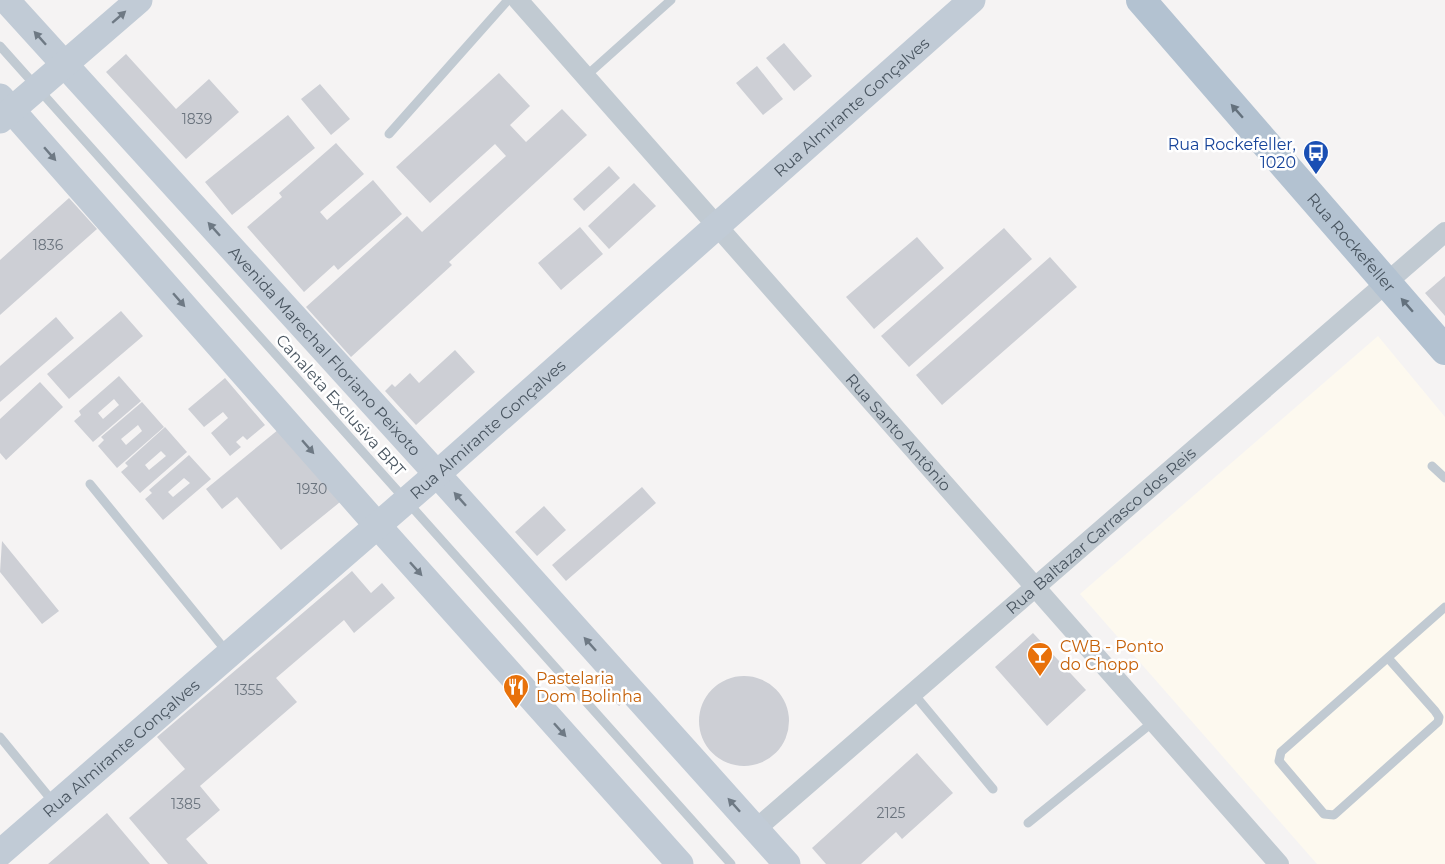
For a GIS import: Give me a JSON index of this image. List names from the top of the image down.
{
  "streets": {
    "main road": ["Rua Rockefeller"],
    "street": [
      "Rua Almirante Gonçalves",
      "Avenida Marechal Floriano Peixoto",
      "Rua Santo Antônio",
      "Rua Baltazar Carrasco dos Reis"
    ],
    "lane": ["Canaleta Exclusiva BRT"]
  },
  "crossings": [
    ["Rua Almirante Gonçalves", "Avenida Marechal Floriano Peixoto"],
    ["Rua Almirante Gonçalves", "Canaleta Exclusiva BRT"],
    ["Rua Almirante Gonçalves", "Rua Santo Antônio"],
    ["Rua Rockefeller", "Rua Baltazar Carrasco dos Reis"],
    ["Avenida Marechal Floriano Peixoto", "Rua Baltazar Carrasco dos Reis"],
    ["Rua Santo Antônio", "Rua Baltazar Carrasco dos Reis"]
  ],
  "one_way": ["Rua Rockefeller"],
  "places": {
    "bus stop": ["Rua Rockefeller, 1020"],
    "bar": ["CWB - Ponto do Chopp"],
    "restaurant": ["Pastelaria Dom Bolinha"]
  },
  "house_numbers": [
    "1839",
    "1836",
    "1930",
    "1355",
    "1385",
    "2125"
  ]
}
